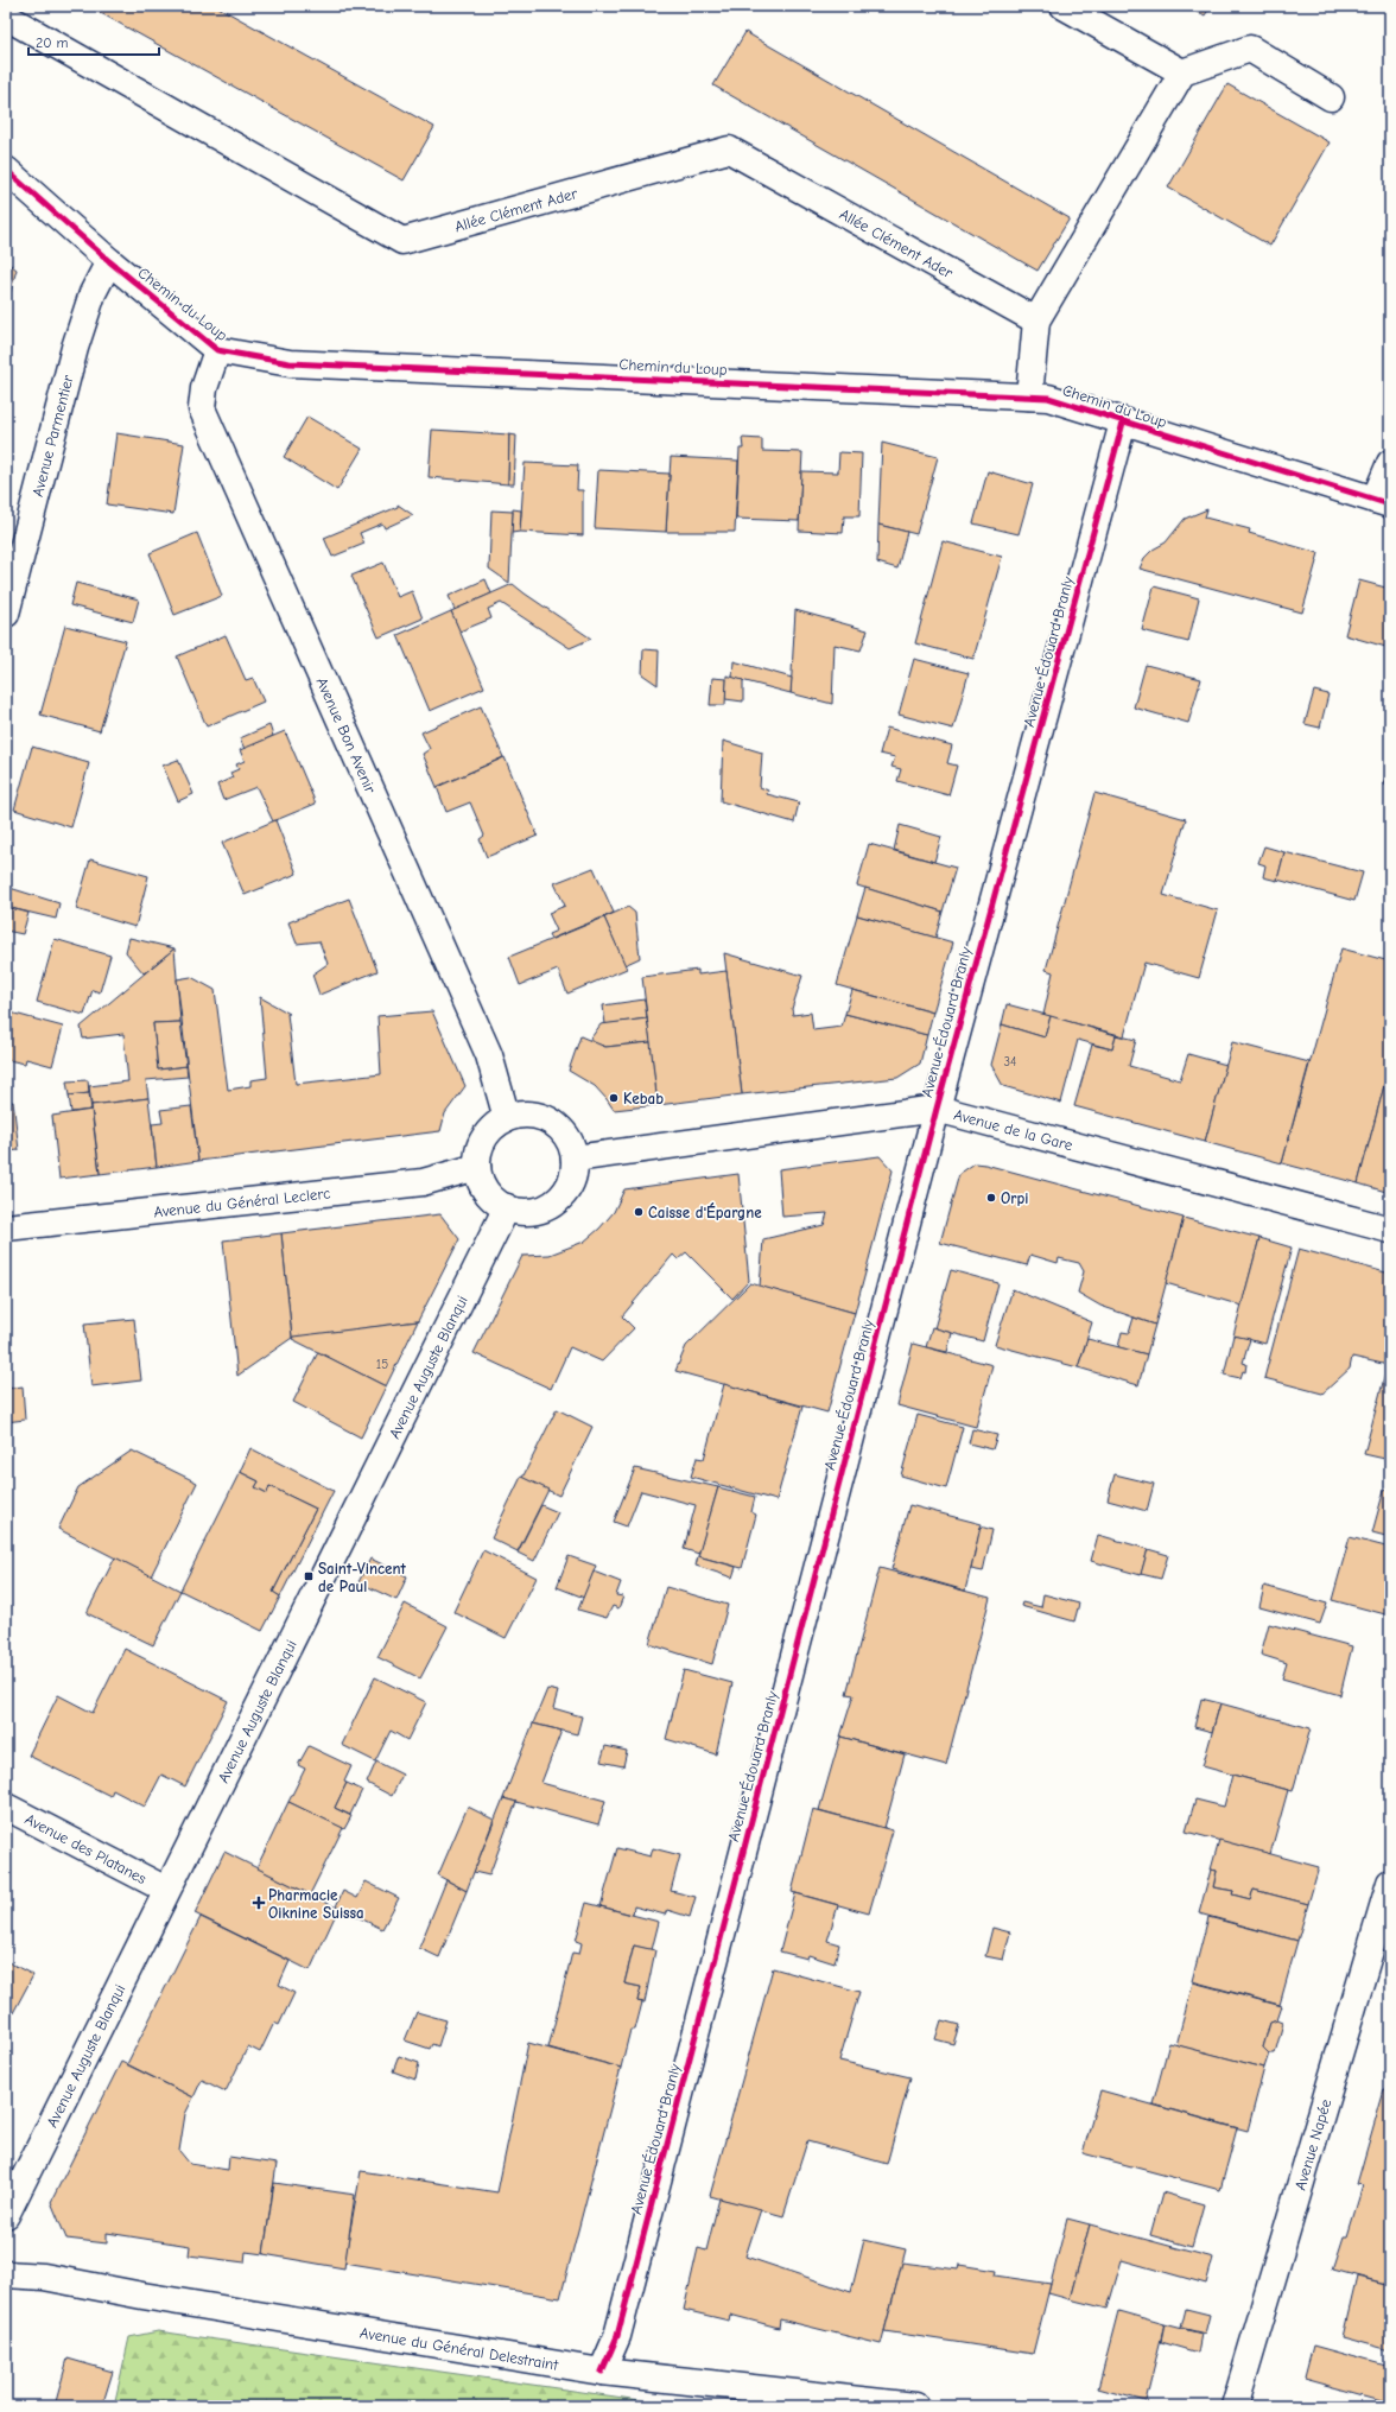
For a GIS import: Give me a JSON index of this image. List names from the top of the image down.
{
  "streets": {
    "street": [
      "Allée Clément Ader",
      "Chemin du Loup",
      "Avenue Parmentier",
      "Avenue Édouard Branly",
      "Avenue Bon Avenir",
      "Avenue de la Gare",
      "Avenue du Général Leclerc",
      "Avenue Auguste Blanqui",
      "Avenue des Platanes",
      "Avenue Napée",
      "Avenue du Général Delestraint"
    ]
  },
  "crossings": [
    ["Chemin du Loup", "Avenue Parmentier"],
    ["Chemin du Loup", "Avenue Édouard Branly"],
    ["Chemin du Loup", "Avenue Bon Avenir"],
    ["Avenue Édouard Branly", "Avenue de la Gare"],
    ["Avenue Édouard Branly", "Avenue du Général Delestraint"],
    ["Avenue Bon Avenir", "Avenue de la Gare"],
    ["Avenue Bon Avenir", "Avenue du Général Leclerc"],
    ["Avenue Bon Avenir", "Avenue Auguste Blanqui"],
    ["Avenue de la Gare", "Avenue du Général Leclerc"],
    ["Avenue de la Gare", "Avenue Auguste Blanqui"],
    ["Avenue du Général Leclerc", "Avenue Auguste Blanqui"],
    ["Avenue Auguste Blanqui", "Avenue des Platanes"]
  ],
  "places": {
    "other": ["Kebab", "Orpi", "Caisse d'Épargne"],
    "transit": ["Saint-Vincent de Paul"],
    "health": ["Pharmacie Oiknine Suissa"]
  },
  "house_numbers": ["34", "15"],
  "scale_bar": "20 m"
}
